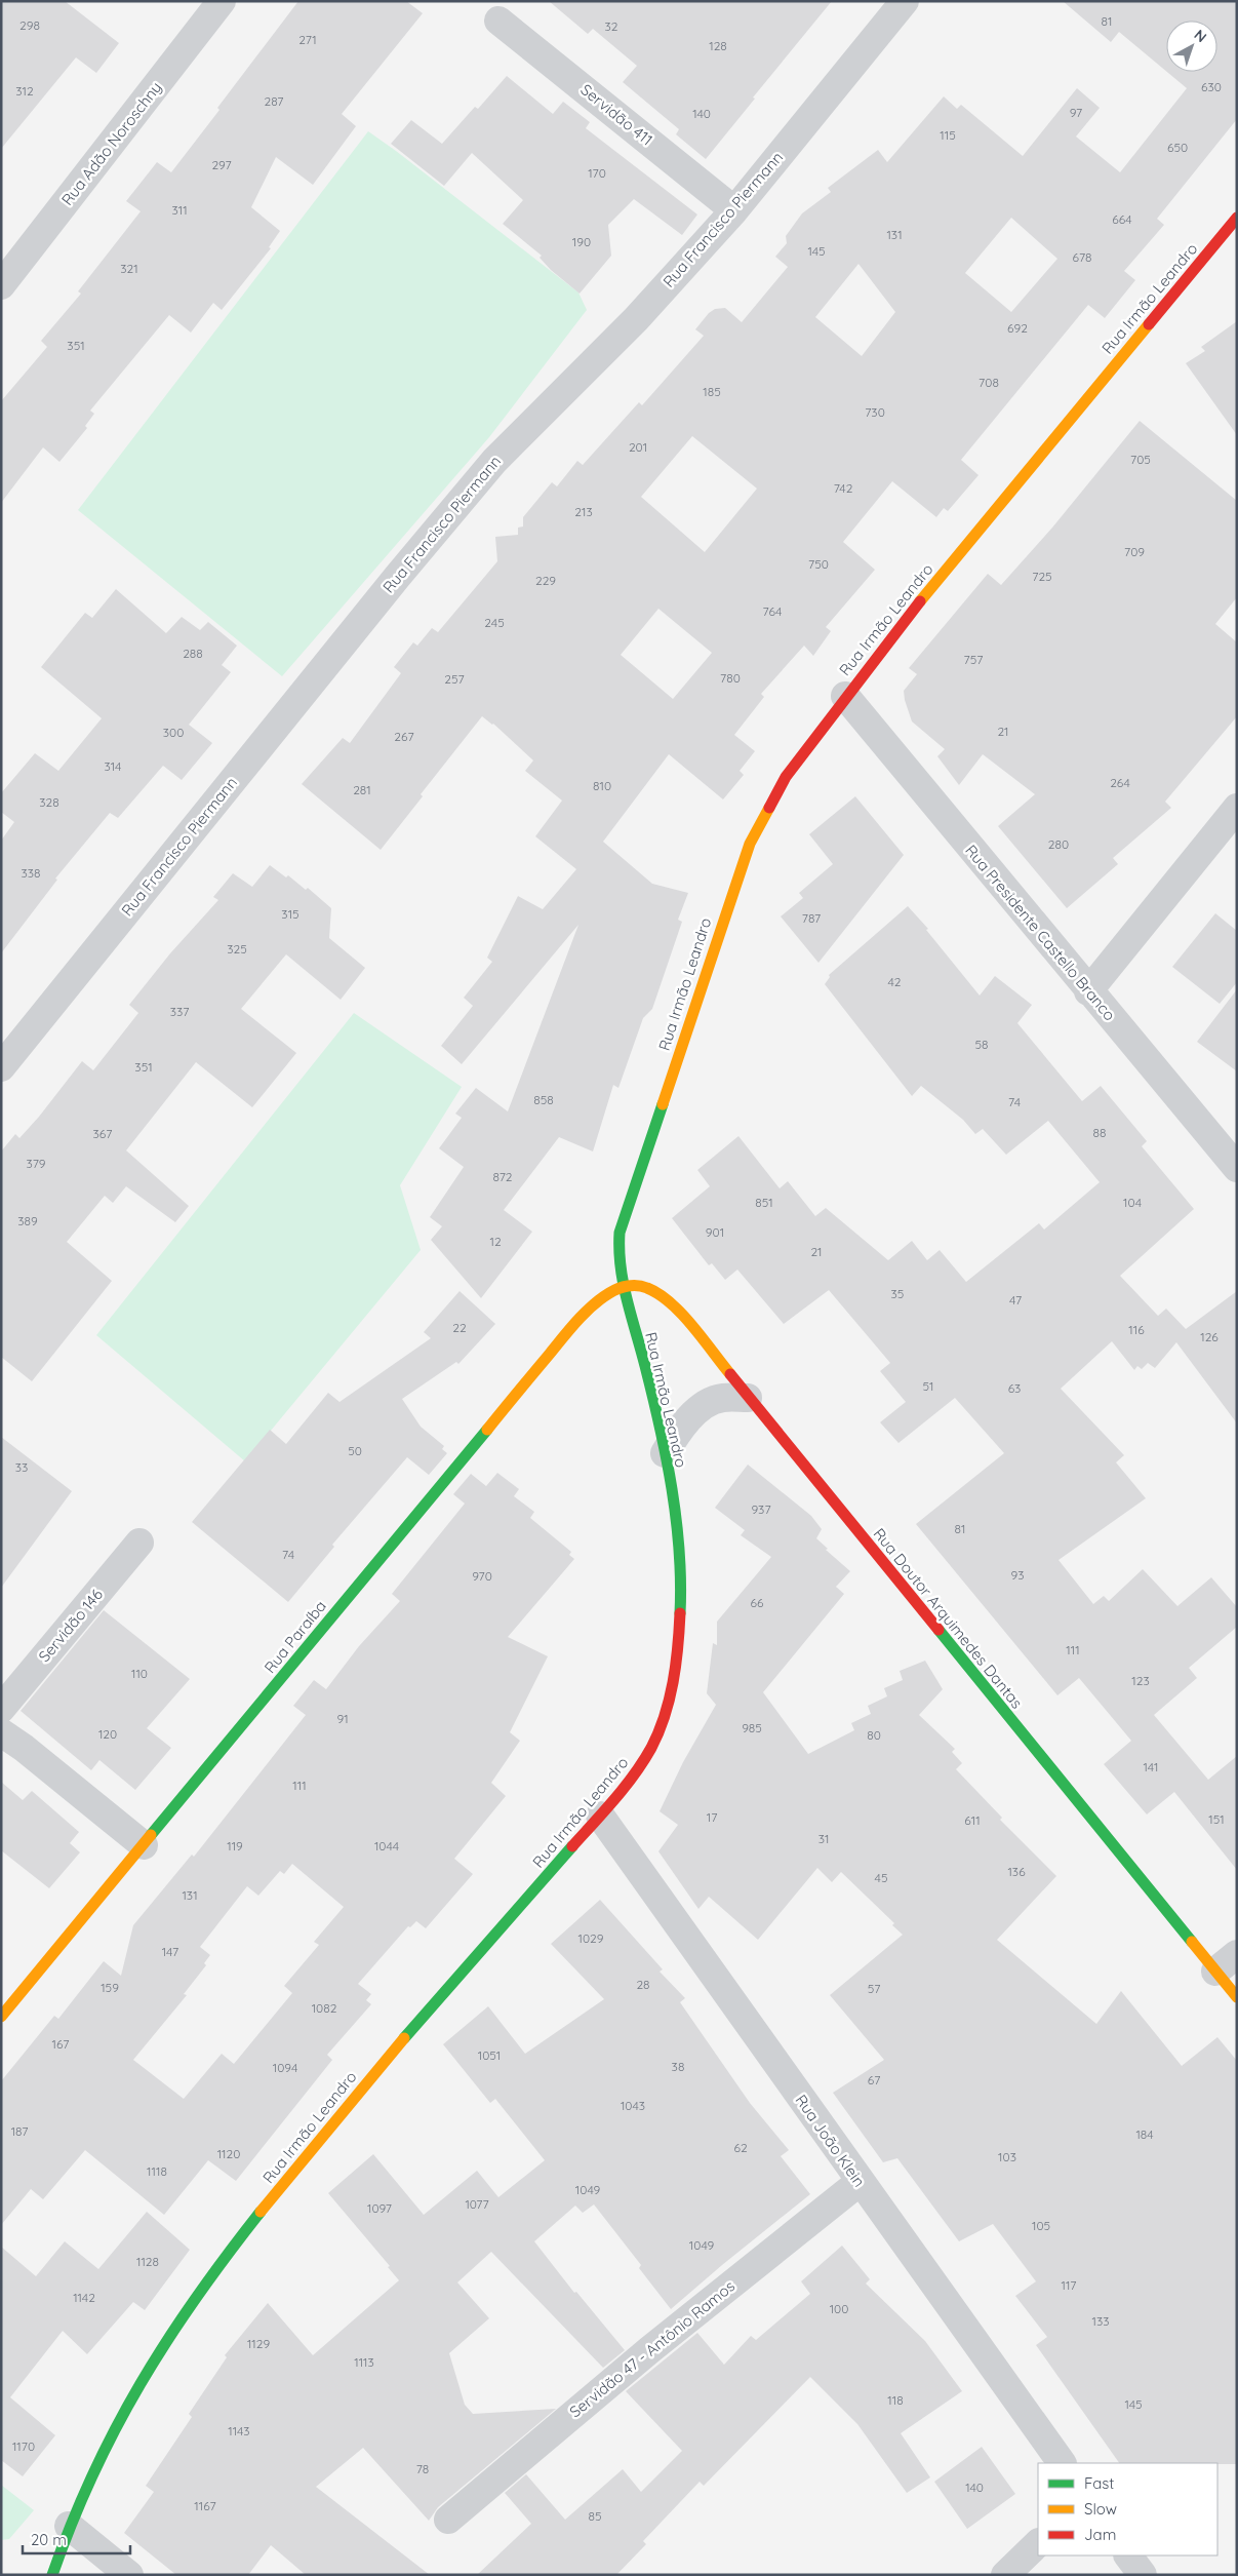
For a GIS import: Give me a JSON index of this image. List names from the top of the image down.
{
  "streets": {
    "street": [
      "Servidão 411",
      "Rua Adão Noroschny",
      "Rua Francisco Piermann",
      "Rua Irmão Leandro",
      "Rua Presidente Castello Branco",
      "Rua Doutor Arquimedes Dantas",
      "Servidão 146",
      "Rua Paraíba",
      "Rua João Klein",
      "Servidão 47 - Antônio Ramos"
    ]
  },
  "crossings": [
    ["Servidão 411", "Rua Francisco Piermann"],
    ["Rua Irmão Leandro", "Rua Presidente Castello Branco"],
    ["Rua Irmão Leandro", "Rua Doutor Arquimedes Dantas"],
    ["Rua Irmão Leandro", "Rua Paraíba"],
    ["Rua Irmão Leandro", "Rua João Klein"],
    ["Rua Doutor Arquimedes Dantas", "Rua Paraíba"],
    ["Rua João Klein", "Servidão 47 - Antônio Ramos"]
  ],
  "house_numbers": [
    "81",
    "298",
    "32",
    "271",
    "128",
    "630",
    "312",
    "287",
    "97",
    "140",
    "115",
    "650",
    "297",
    "170",
    "311",
    "664",
    "131",
    "190",
    "145",
    "678",
    "321",
    "692",
    "351",
    "708",
    "185",
    "730",
    "201",
    "705",
    "742",
    "213",
    "709",
    "750",
    "725",
    "229",
    "764",
    "245",
    "288",
    "757",
    "780",
    "257",
    "21",
    "300",
    "267",
    "314",
    "264",
    "810",
    "281",
    "328",
    "280",
    "338",
    "315",
    "787",
    "325",
    "42",
    "337",
    "58",
    "351",
    "858",
    "74",
    "88",
    "367",
    "379",
    "872",
    "851",
    "104",
    "389",
    "901",
    "12",
    "21",
    "35",
    "47",
    "22",
    "116",
    "126",
    "51",
    "63",
    "50",
    "33",
    "937",
    "81",
    "74",
    "93",
    "970",
    "66",
    "111",
    "110",
    "123",
    "91",
    "985",
    "120",
    "80",
    "141",
    "111",
    "17",
    "151",
    "611",
    "31",
    "119",
    "1044",
    "136",
    "45",
    "131",
    "1029",
    "147",
    "28",
    "159",
    "57",
    "1082",
    "167",
    "1051",
    "38",
    "1094",
    "67",
    "1043",
    "187",
    "184",
    "62",
    "1120",
    "103",
    "1118",
    "1049",
    "1077",
    "1097",
    "105",
    "1049",
    "1128",
    "117",
    "1142",
    "100",
    "133",
    "1129",
    "1113",
    "118",
    "145",
    "1143",
    "1170",
    "78",
    "140",
    "1167",
    "85"
  ],
  "legend": ["Fast", "Slow", "Jam"],
  "scale_bar": "20 m",
  "north": "top right"
}
